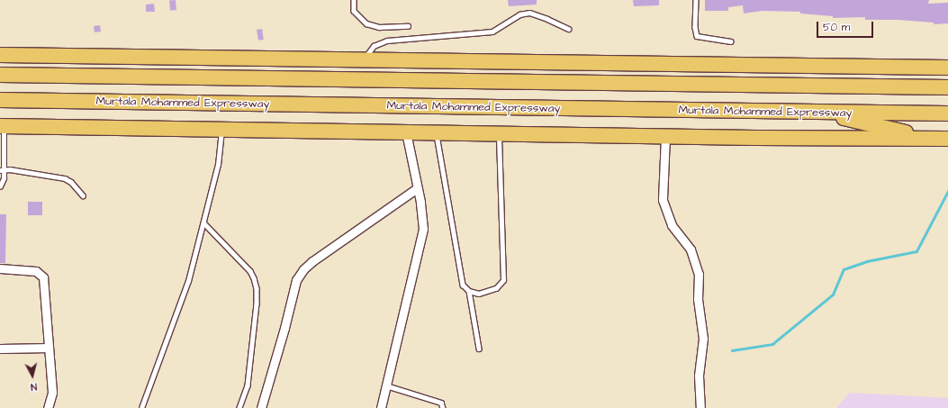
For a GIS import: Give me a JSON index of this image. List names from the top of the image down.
{
  "streets": {
    "highway": ["Murtala Mohammed Expressway"]
  },
  "scale_bar": "50 m",
  "north": "bottom"
}
